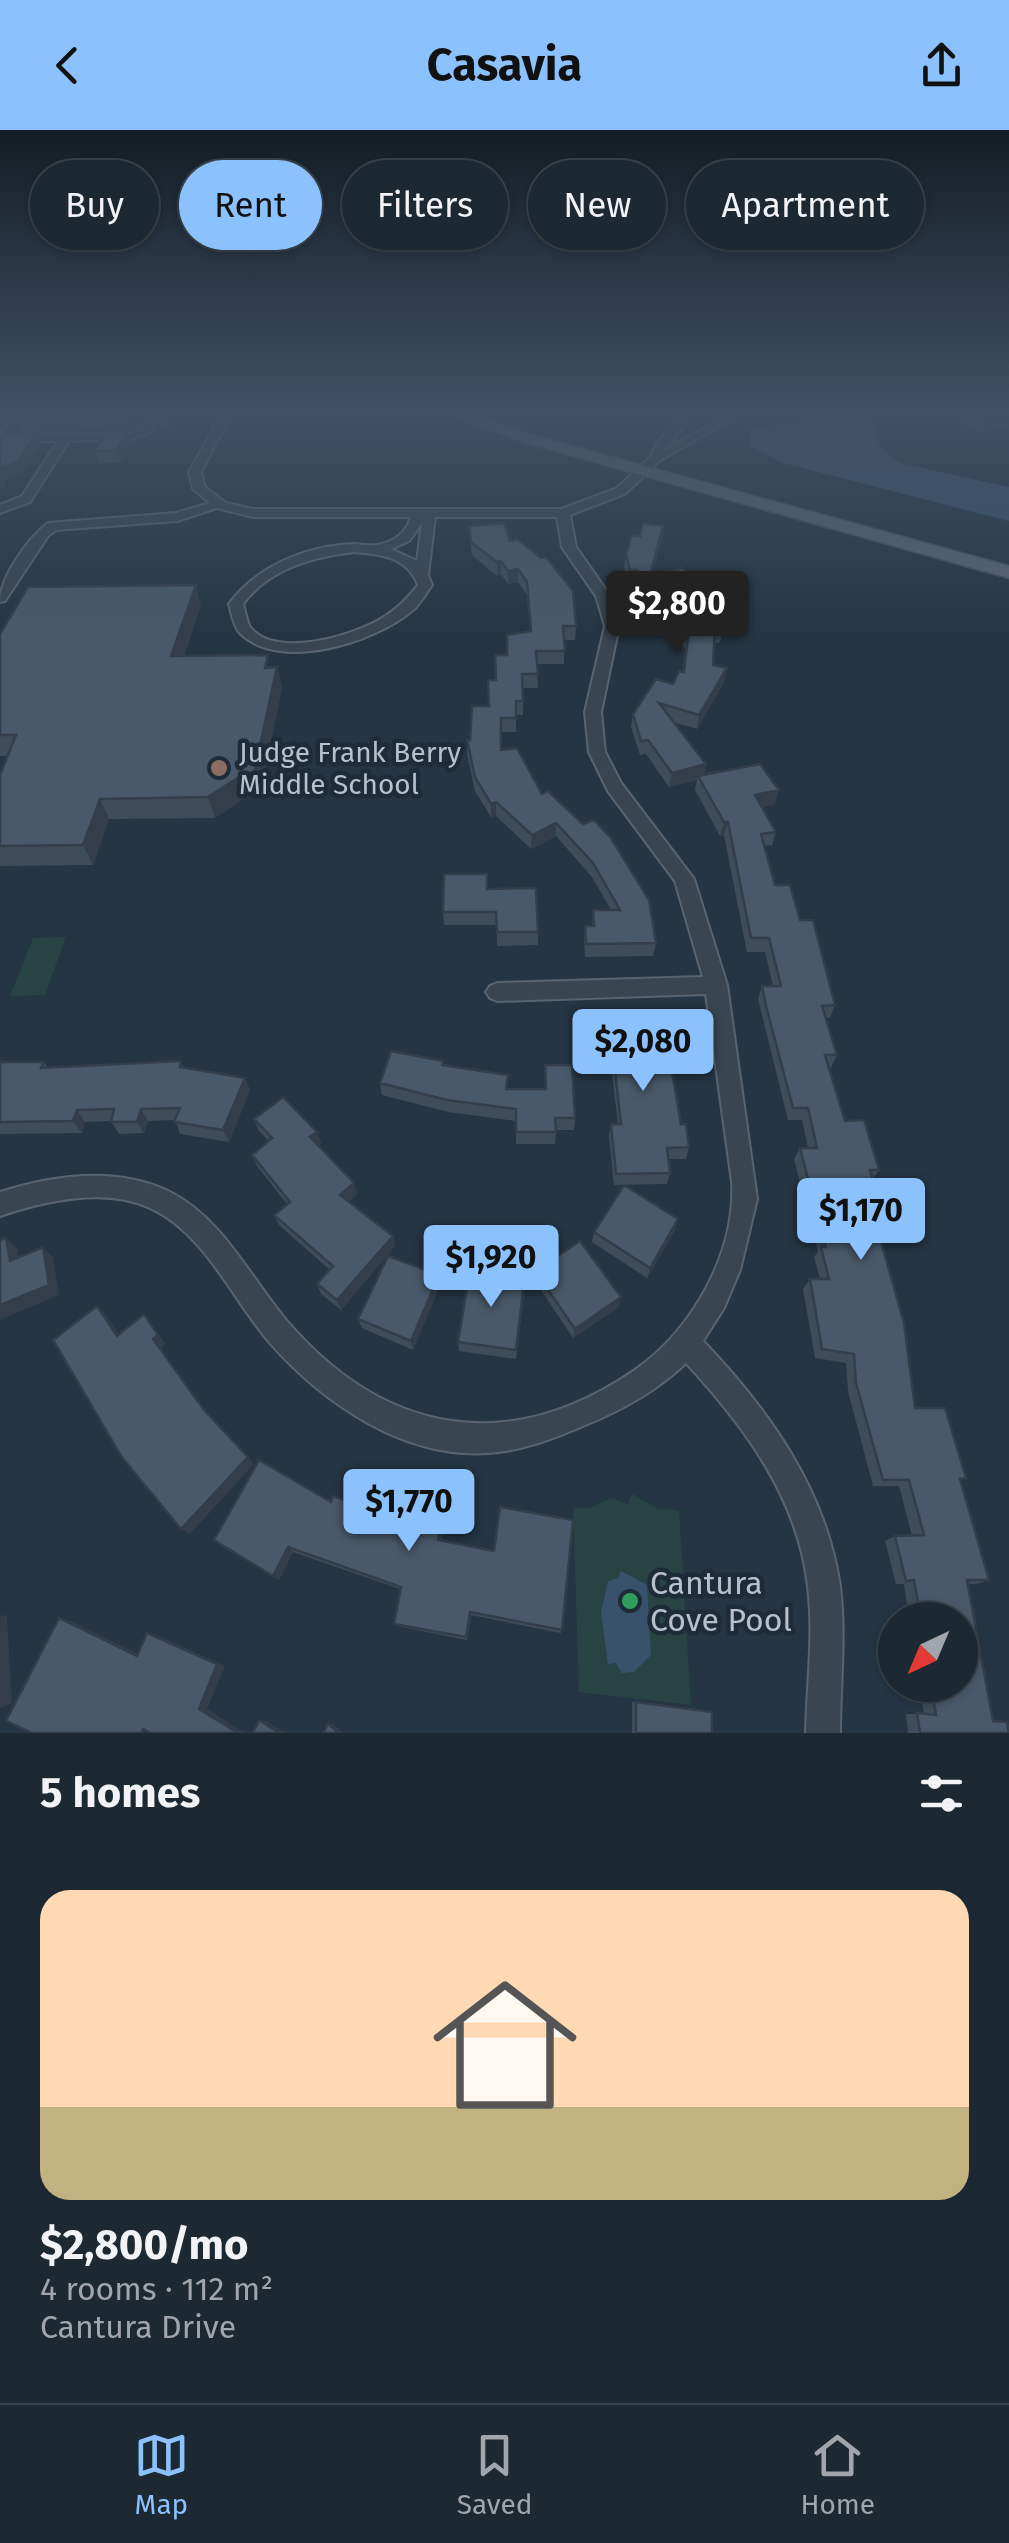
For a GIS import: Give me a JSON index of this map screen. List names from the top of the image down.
{
  "places": ["Judge Frank Berry Middle School", "Cantura Cove Pool"],
  "north": "bottom left",
  "page": {
    "header": "Casavia",
    "chip": [
      "Buy",
      "Rent",
      "Filters",
      "New",
      "Apartment"
    ],
    "price": [
      "$2,800",
      "$2,080",
      "$1,170",
      "$1,920",
      "$1,770"
    ],
    "heading": "5 homes",
    "list": [
      {
        "name": "$2,800/mo",
        "note": "4 rooms · 112 m² · Cantura Drive"
      }
    ],
    "tabs": ["Map", "Saved", "Home"]
  }
}
